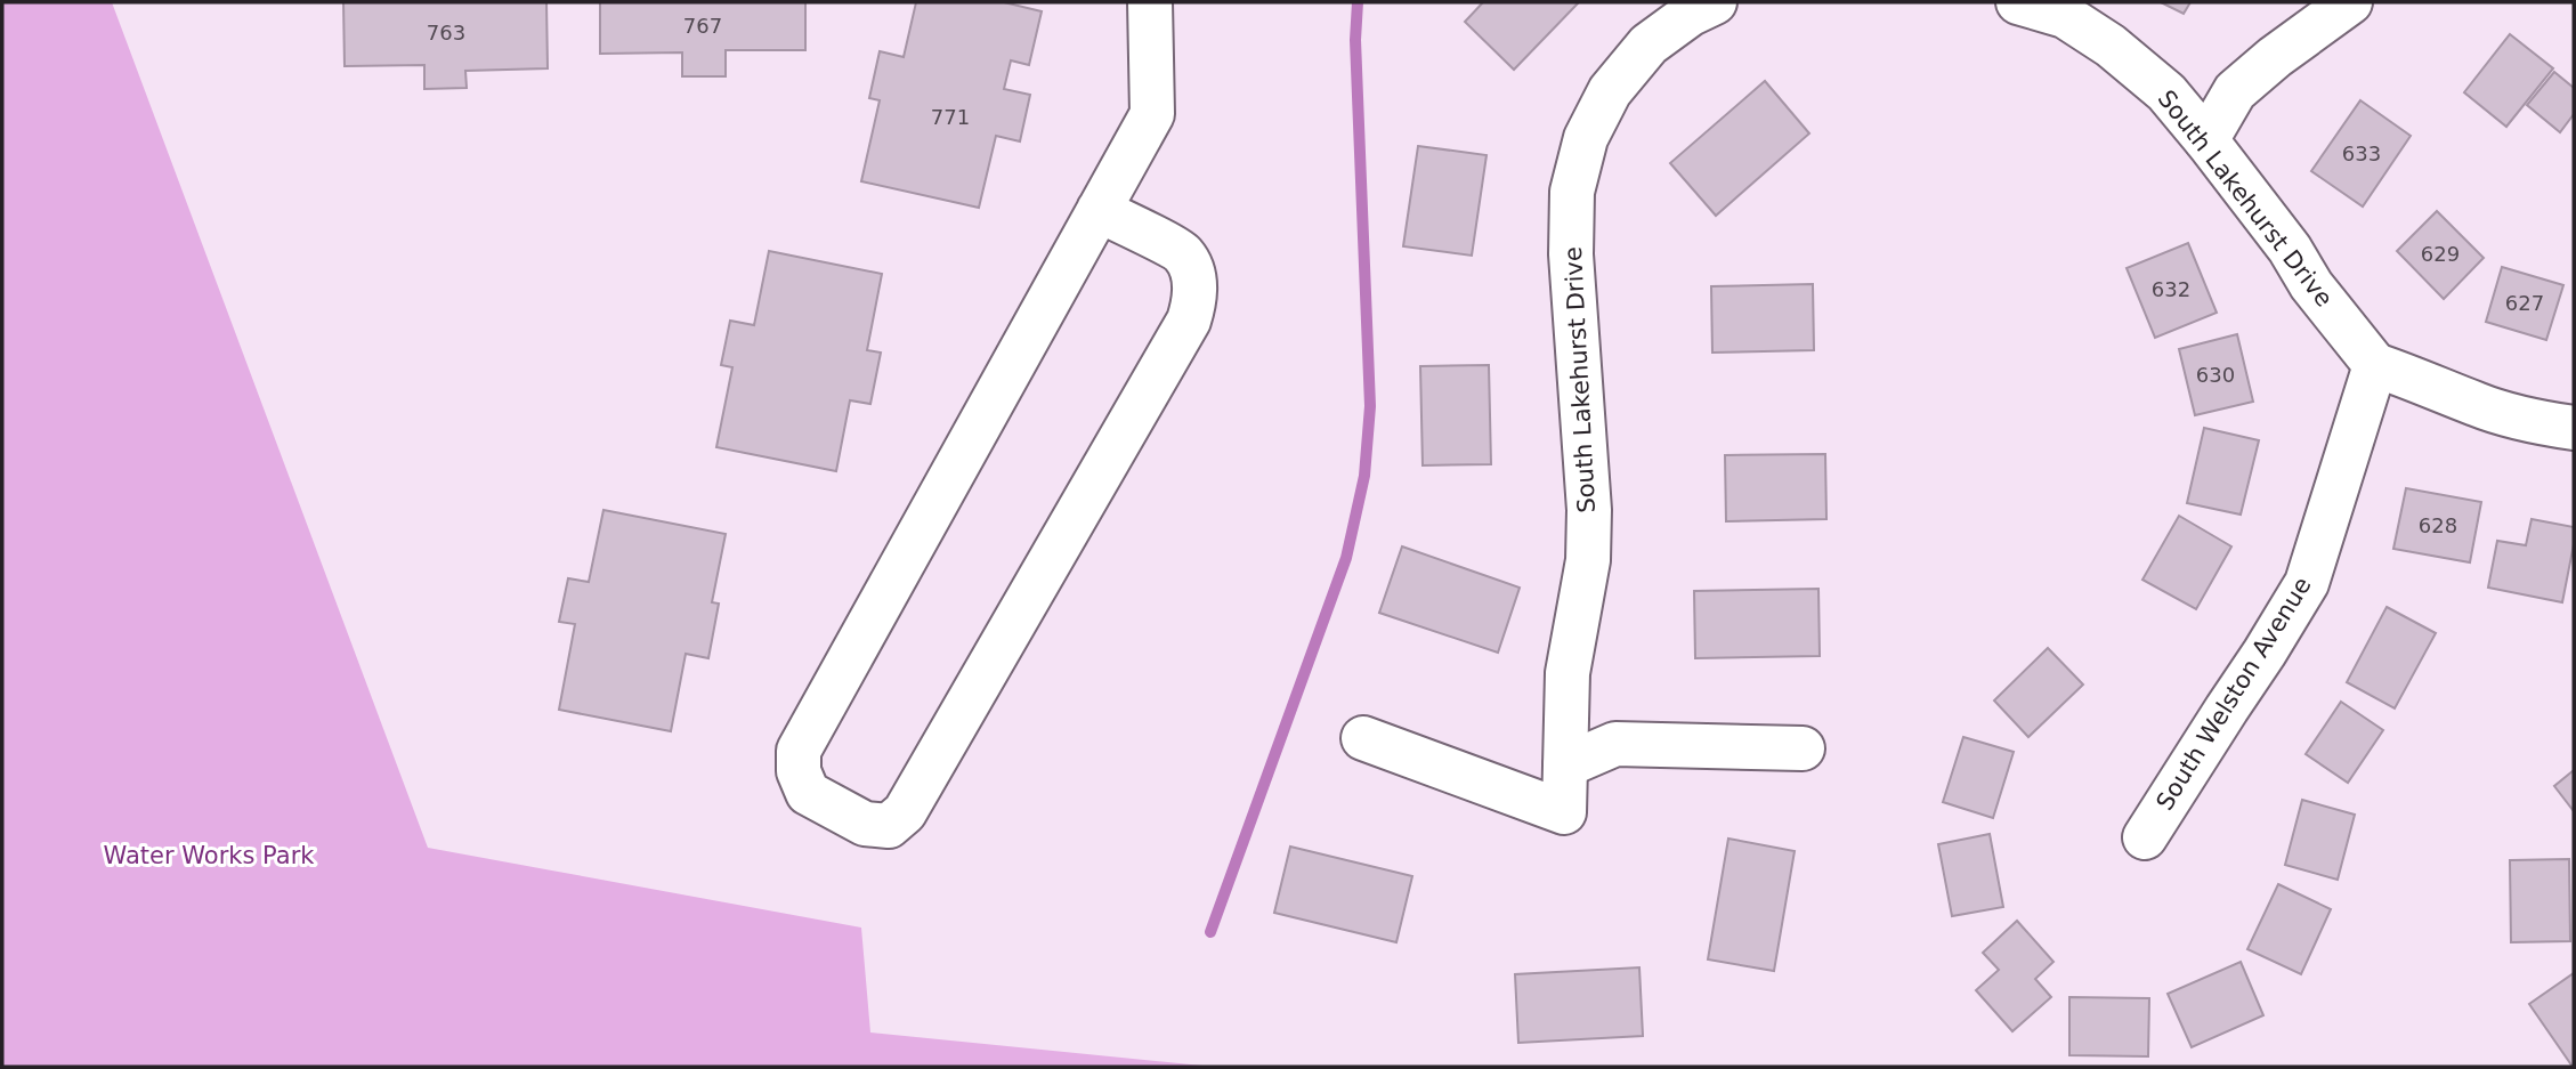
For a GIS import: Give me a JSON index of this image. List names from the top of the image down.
{
  "streets": {
    "street": ["South Lakehurst Drive", "South Welston Avenue"]
  },
  "crossings": [
    ["South Lakehurst Drive", "South Welston Avenue"]
  ],
  "parks": ["Water Works Park"],
  "house_numbers": [
    "767",
    "763",
    "771",
    "633",
    "629",
    "632",
    "627",
    "630",
    "628"
  ]
}
